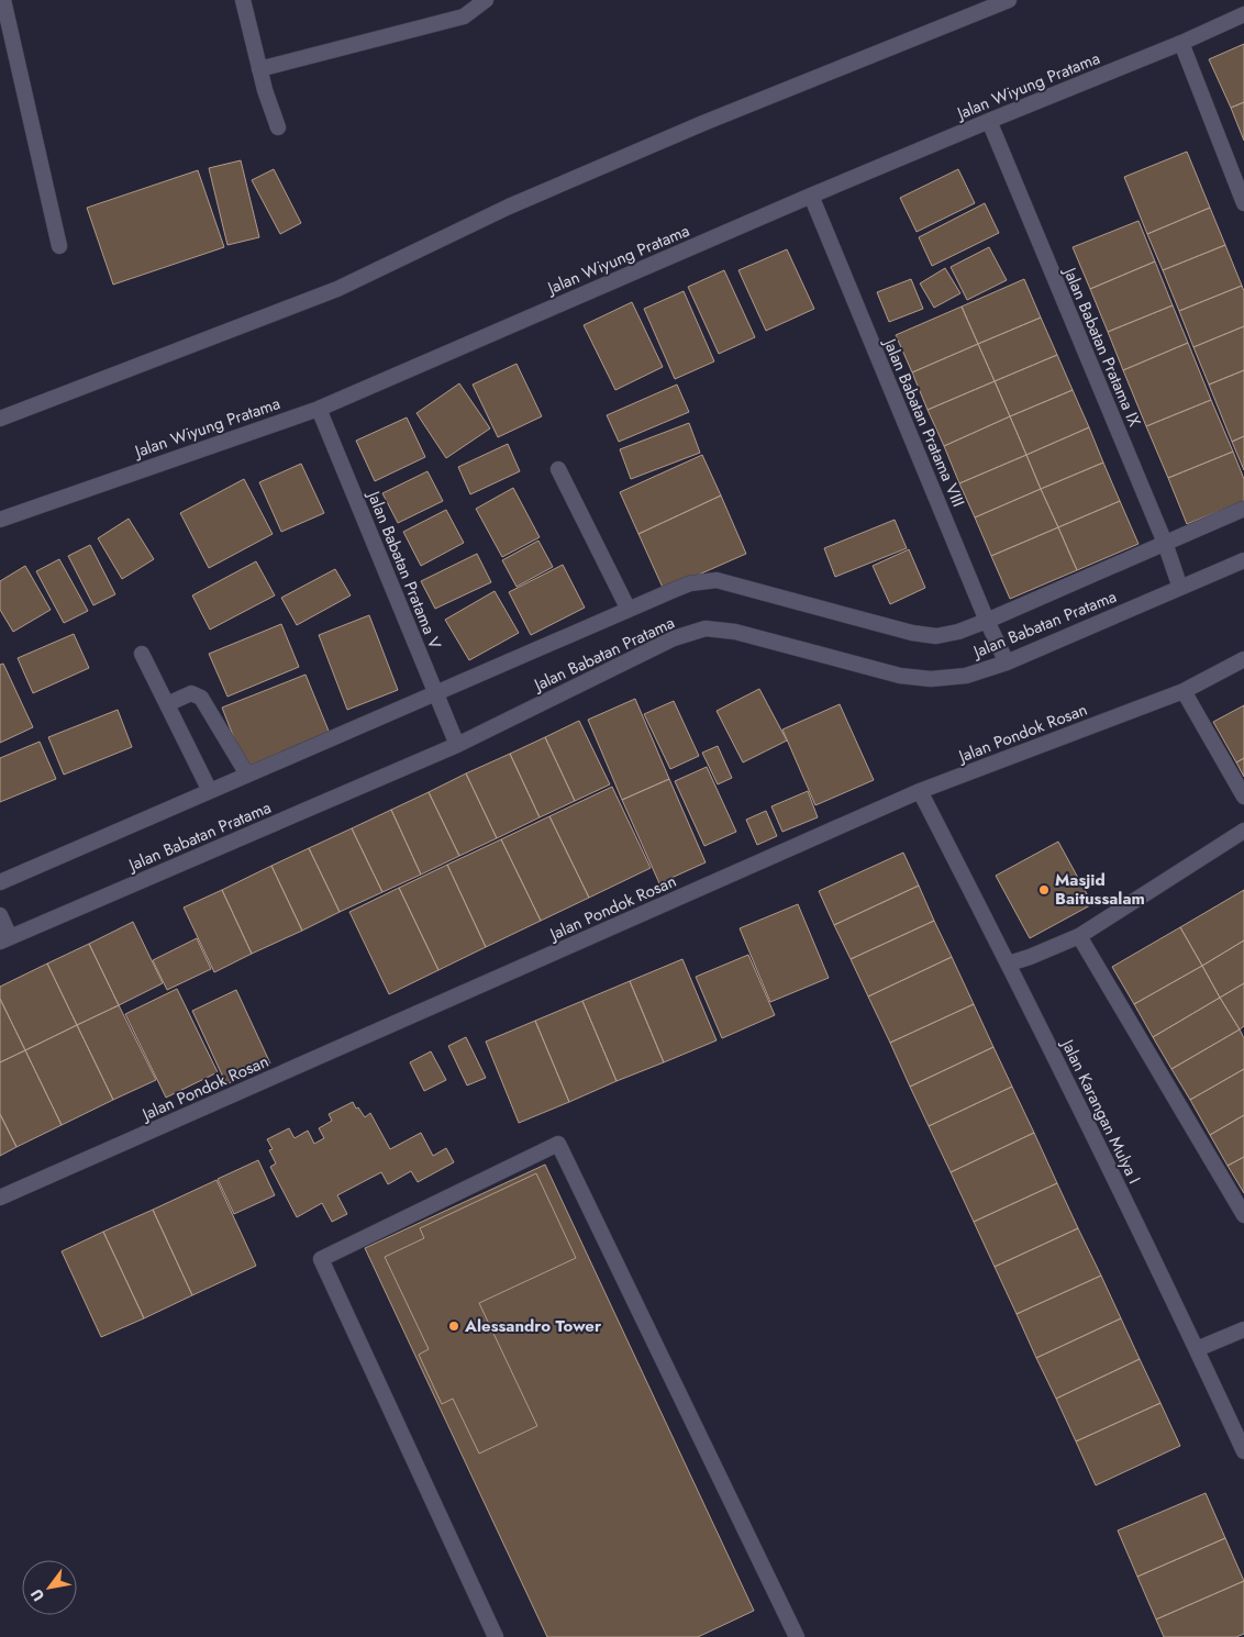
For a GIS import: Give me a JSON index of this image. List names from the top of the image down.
{
  "streets": {
    "street": [
      "Jalan Wiyung Pratama",
      "Jalan Babatan Pratama IX",
      "Jalan Babatan Pratama VIII",
      "Jalan Babatan Pratama V",
      "Jalan Babatan Pratama",
      "Jalan Pondok Rosan",
      "Jalan Karangan Mulya I"
    ]
  },
  "crossings": [
    ["Jalan Wiyung Pratama", "Jalan Babatan Pratama IX"],
    ["Jalan Wiyung Pratama", "Jalan Babatan Pratama VIII"],
    ["Jalan Wiyung Pratama", "Jalan Babatan Pratama V"],
    ["Jalan Babatan Pratama IX", "Jalan Babatan Pratama"],
    ["Jalan Babatan Pratama VIII", "Jalan Babatan Pratama"],
    ["Jalan Babatan Pratama V", "Jalan Babatan Pratama"],
    ["Jalan Pondok Rosan", "Jalan Karangan Mulya I"]
  ],
  "places": ["Masjid Baitussalam", "Alessandro Tower"],
  "north": "bottom left"
}
